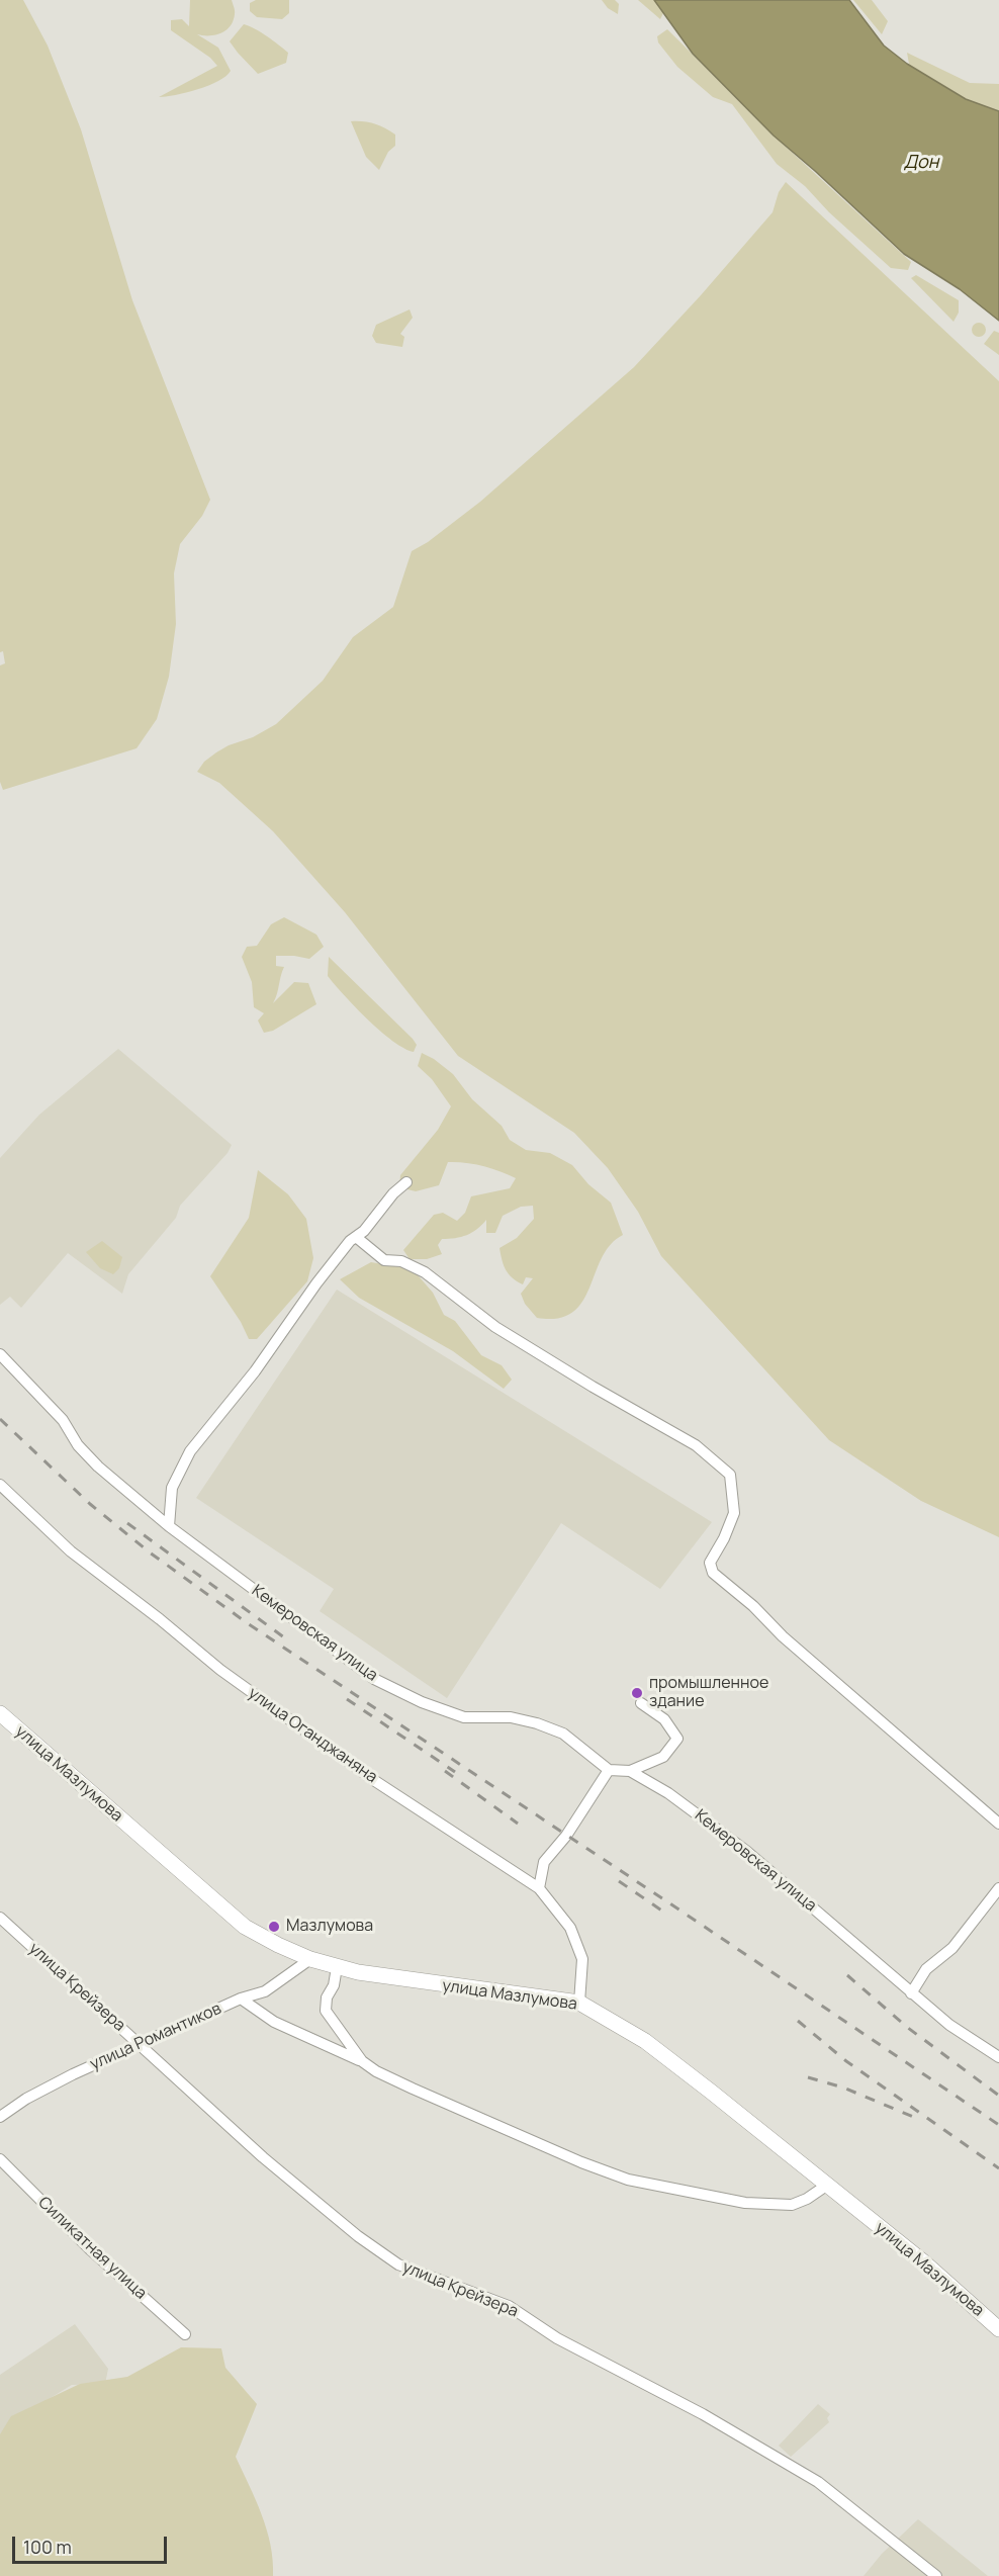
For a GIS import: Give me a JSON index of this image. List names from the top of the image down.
{
  "streets": {
    "street": [
      "Кемеровская улица",
      "улица Оганджаняна",
      "улица Мазлумова",
      "улица Крейзера",
      "улица Романтиков",
      "Силикатная улица"
    ]
  },
  "crossings": [
    ["улица Оганджаняна", "улица Мазлумова"],
    ["улица Мазлумова", "улица Романтиков"],
    ["улица Крейзера", "улица Романтиков"]
  ],
  "water": ["Дон"],
  "places": ["промышленное здание", "Мазлумова"],
  "scale_bar": "100 m"
}
